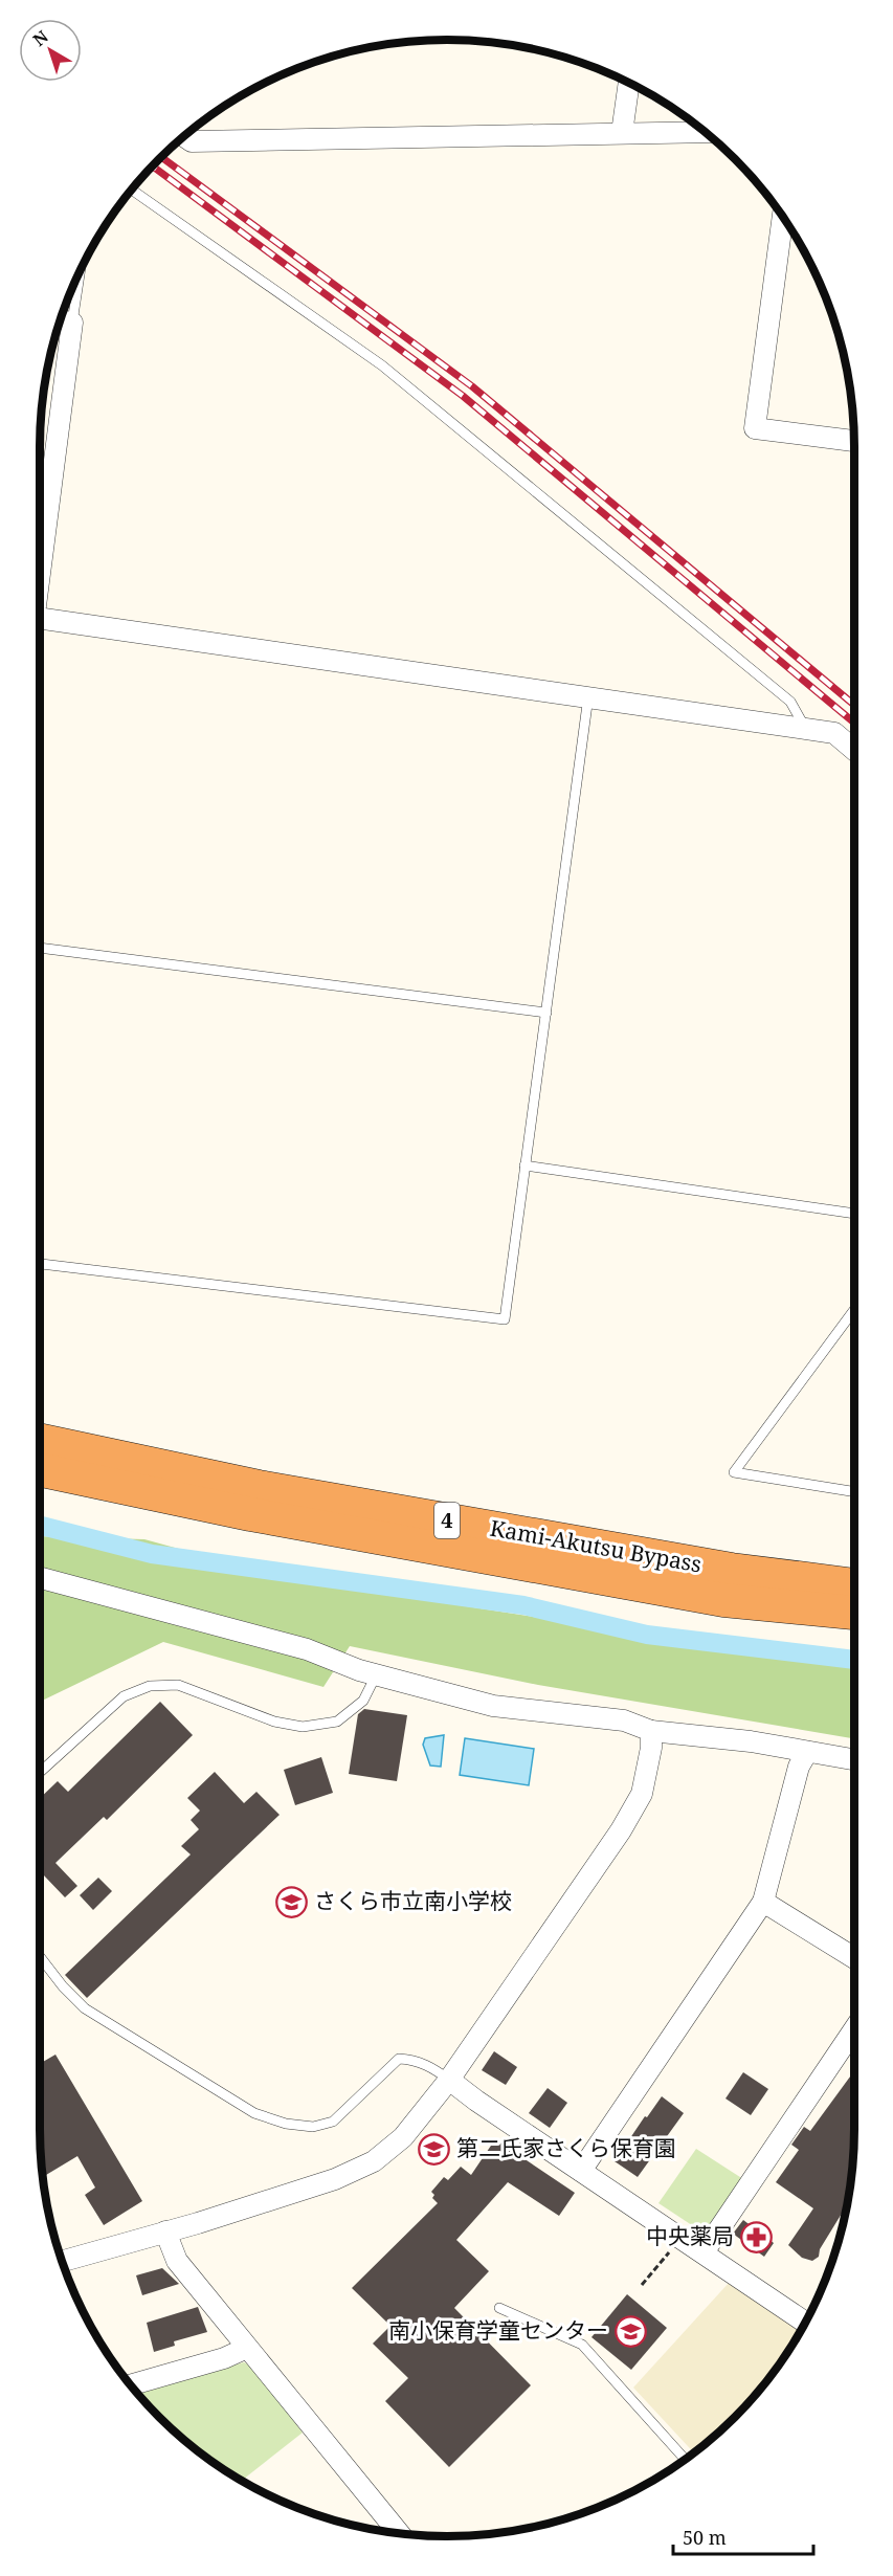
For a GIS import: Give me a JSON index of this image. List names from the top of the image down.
{
  "streets": {
    "highway": ["4", "Kami-Akutsu Bypass"]
  },
  "places": {
    "school or university": ["さくら市立南小学校", "第二氏家さくら保育園", "南小保育学童センター"],
    "pharmacy": ["中央薬局"]
  },
  "scale_bar": "50 m",
  "north": "top left"
}
